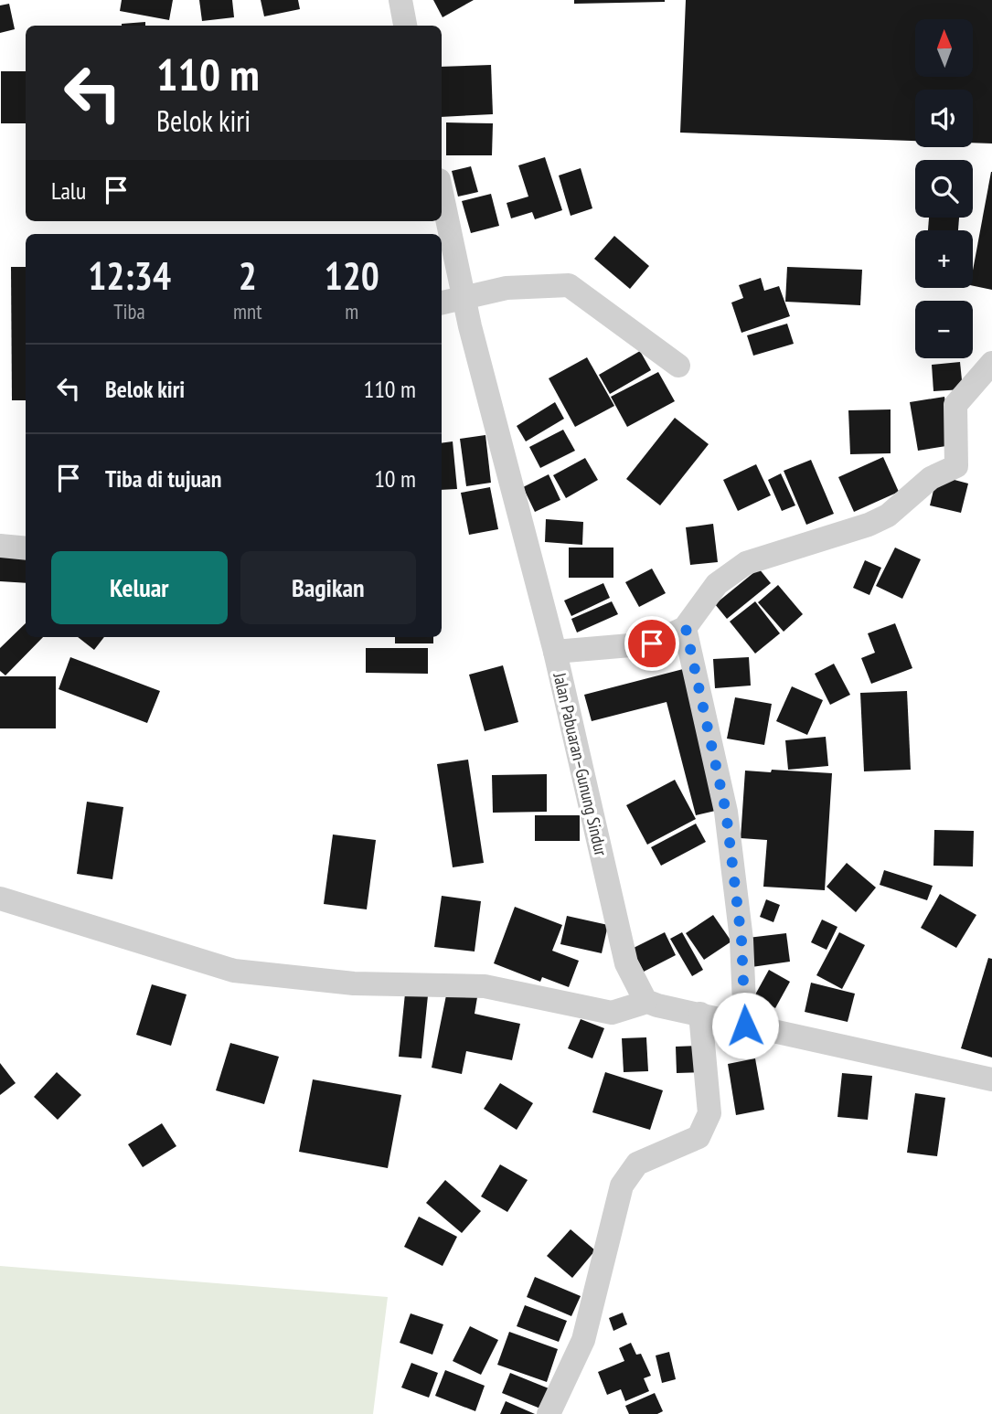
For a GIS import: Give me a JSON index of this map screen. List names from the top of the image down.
{
  "streets": {
    "street": ["Jalan Pabuaran–Gunung Sindur"]
  },
  "north": "top",
  "page": {
    "map_buttons": ["+", "−"],
    "turn": ["110 m", "Belok kiri"],
    "then": "Lalu",
    "eta": [
      "12:34",
      "Tiba",
      "2",
      "mnt",
      "120",
      "m"
    ],
    "list": [
      {
        "name": "Belok kiri",
        "value": "110 m"
      },
      {
        "name": "Tiba di tujuan",
        "value": "10 m"
      }
    ],
    "buttons": ["Keluar", "Bagikan"]
  }
}
